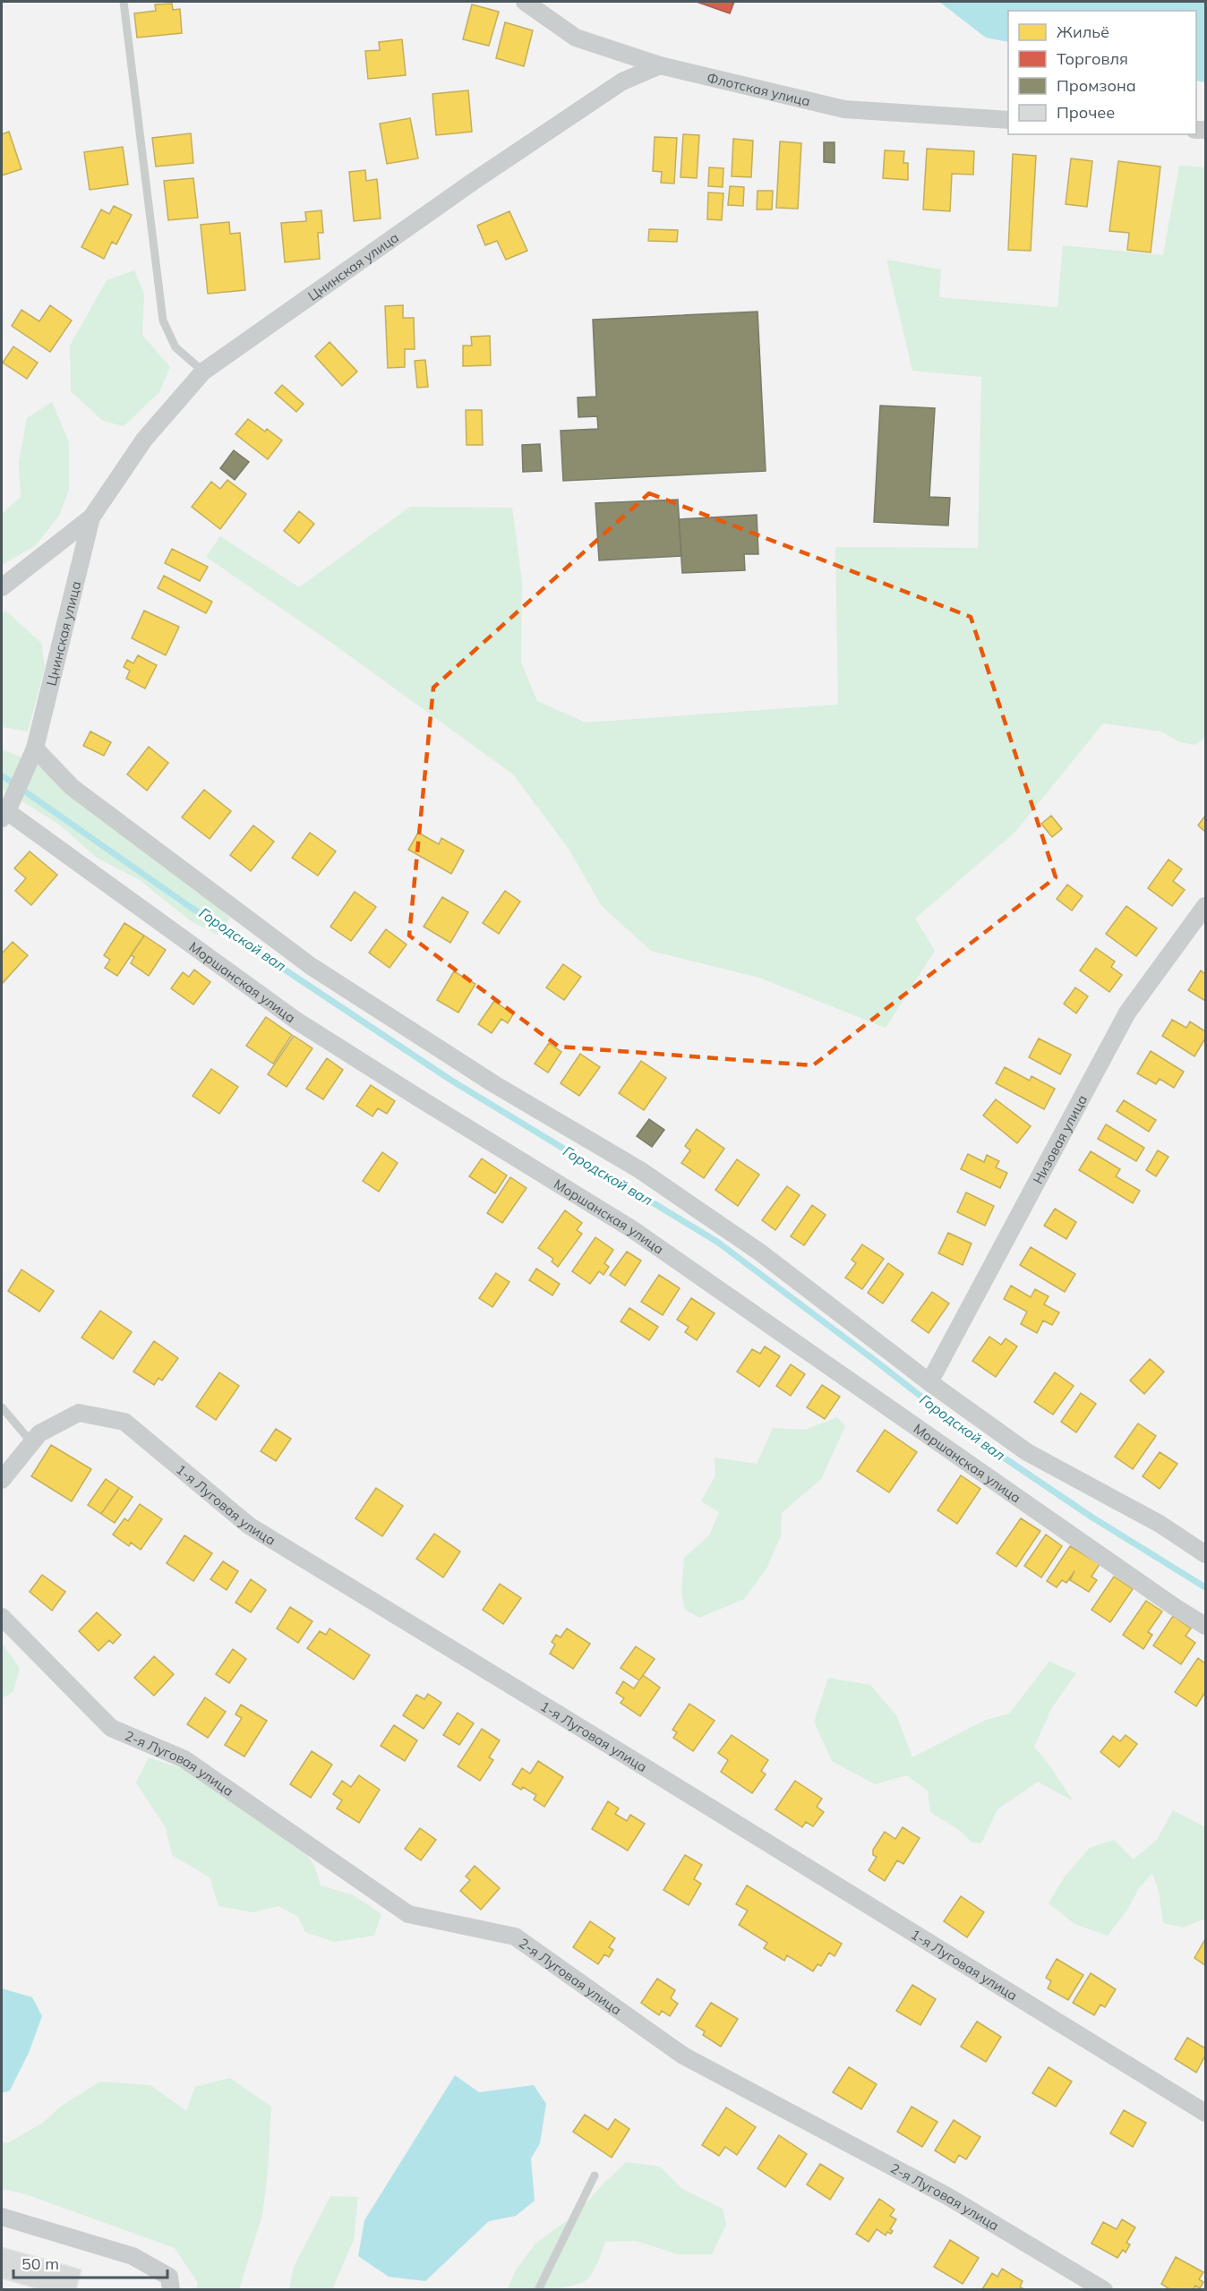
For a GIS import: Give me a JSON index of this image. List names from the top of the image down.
{
  "streets": {
    "street": [
      "Флотская улица",
      "Цнинская улица",
      "Моршанская улица",
      "Низовая улица",
      "1-я Луговая улица",
      "2-я Луговая улица"
    ]
  },
  "crossings": [
    ["Флотская улица", "Цнинская улица"],
    ["Цнинская улица", "Моршанская улица"]
  ],
  "water": ["Городской вал"],
  "legend": [
    "Жильё",
    "Торговля",
    "Промзона",
    "Прочее"
  ],
  "scale_bar": "50 m"
}
